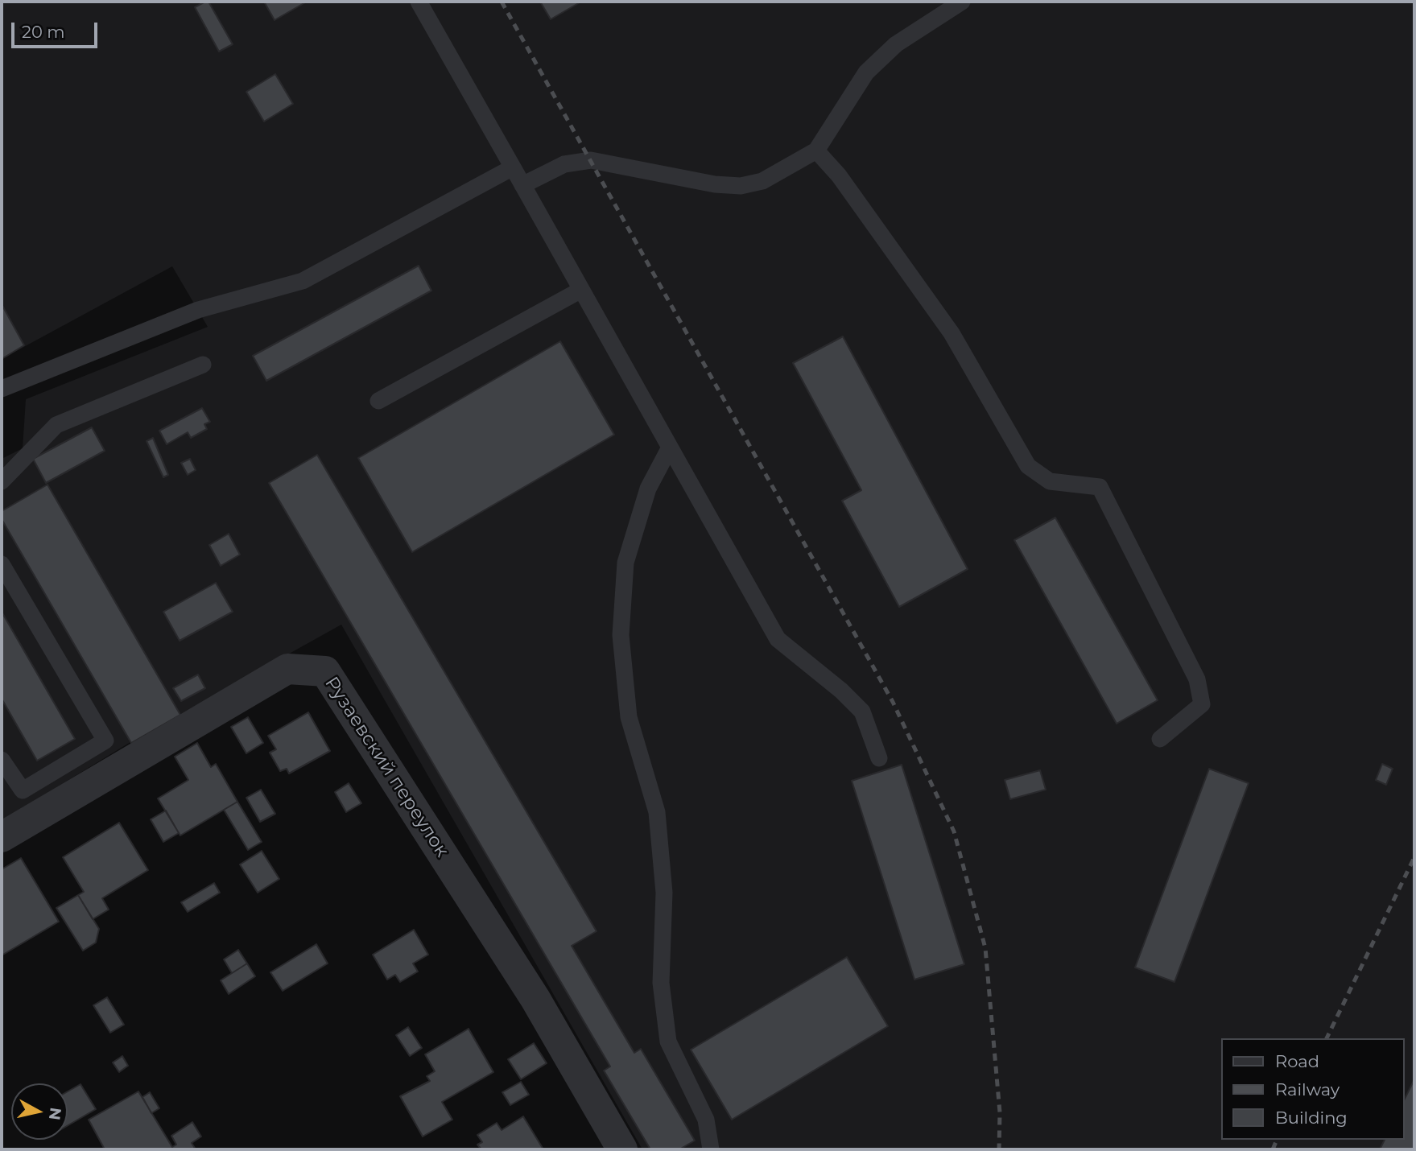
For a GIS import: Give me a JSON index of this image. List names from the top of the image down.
{
  "streets": {
    "street": ["Рузаевский переулок"]
  },
  "legend": ["Road", "Railway", "Building"],
  "scale_bar": "20 m",
  "north": "right"
}
